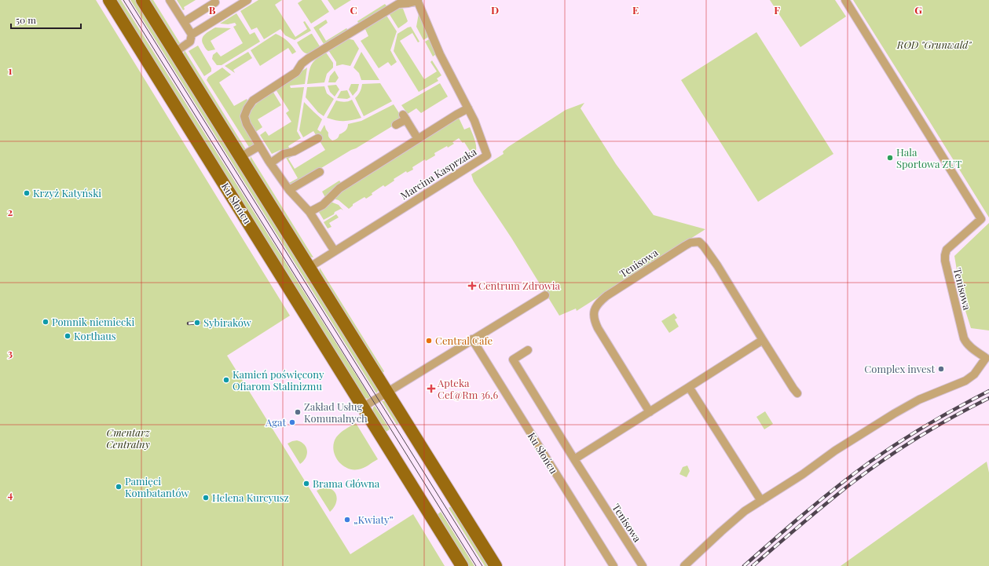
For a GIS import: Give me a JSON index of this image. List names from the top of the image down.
{
  "streets": {
    "main road": ["Ku Słońcu"],
    "street": ["Marcina Kasprzaka", "Tenisowa"]
  },
  "parks": ["ROD \"Grunwald\"", "Cmentarz Centralny"],
  "places": {
    "other": [
      "Hala Sportowa ZUT",
      "Krzyż Katyński",
      "Pomnik niemiecki",
      "Sybiraków",
      "Korthaus",
      "Central Cafe",
      "Complex invest",
      "Kamień poświęcony Ofiarom Stalinizmu",
      "Zakład Usług Komunalnych",
      "Agat",
      "Brama Główna",
      "Pamięci Kombatantów",
      "Helena Kurcyusz",
      "„Kwiaty”"
    ],
    "health": ["Centrum Zdrowia", "Apteka Cef@Rm 36,6"]
  },
  "scale_bar": "50 m",
  "grid": {
    "columns": [
      "B",
      "C",
      "D",
      "E",
      "F",
      "G"
    ],
    "rows": [
      "1",
      "2",
      "3",
      "4"
    ]
  }
}
